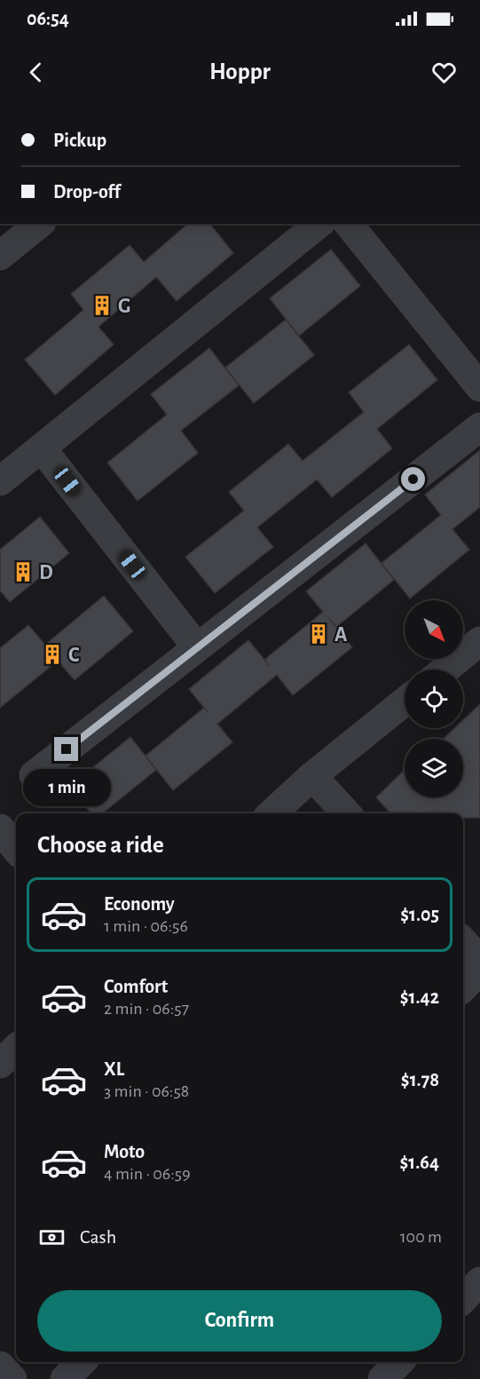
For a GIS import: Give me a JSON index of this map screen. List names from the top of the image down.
{
  "places": {
    "building": [
      "G",
      "D",
      "A",
      "C"
    ]
  },
  "north": "bottom right",
  "page": {
    "status": "06:54",
    "header": "Hoppr",
    "banner": ["Pickup", "Drop-off"],
    "bubble": "1 min",
    "heading": "Choose a ride",
    "list": [
      {
        "name": "Economy",
        "note": "1 min · 06:56",
        "value": "$1.05"
      },
      {
        "name": "Comfort",
        "note": "2 min · 06:57",
        "value": "$1.42"
      },
      {
        "name": "XL",
        "note": "3 min · 06:58",
        "value": "$1.78"
      },
      {
        "name": "Moto",
        "note": "4 min · 06:59",
        "value": "$1.64"
      }
    ],
    "pay": ["Cash", "100 m"],
    "buttons": "Confirm"
  }
}
